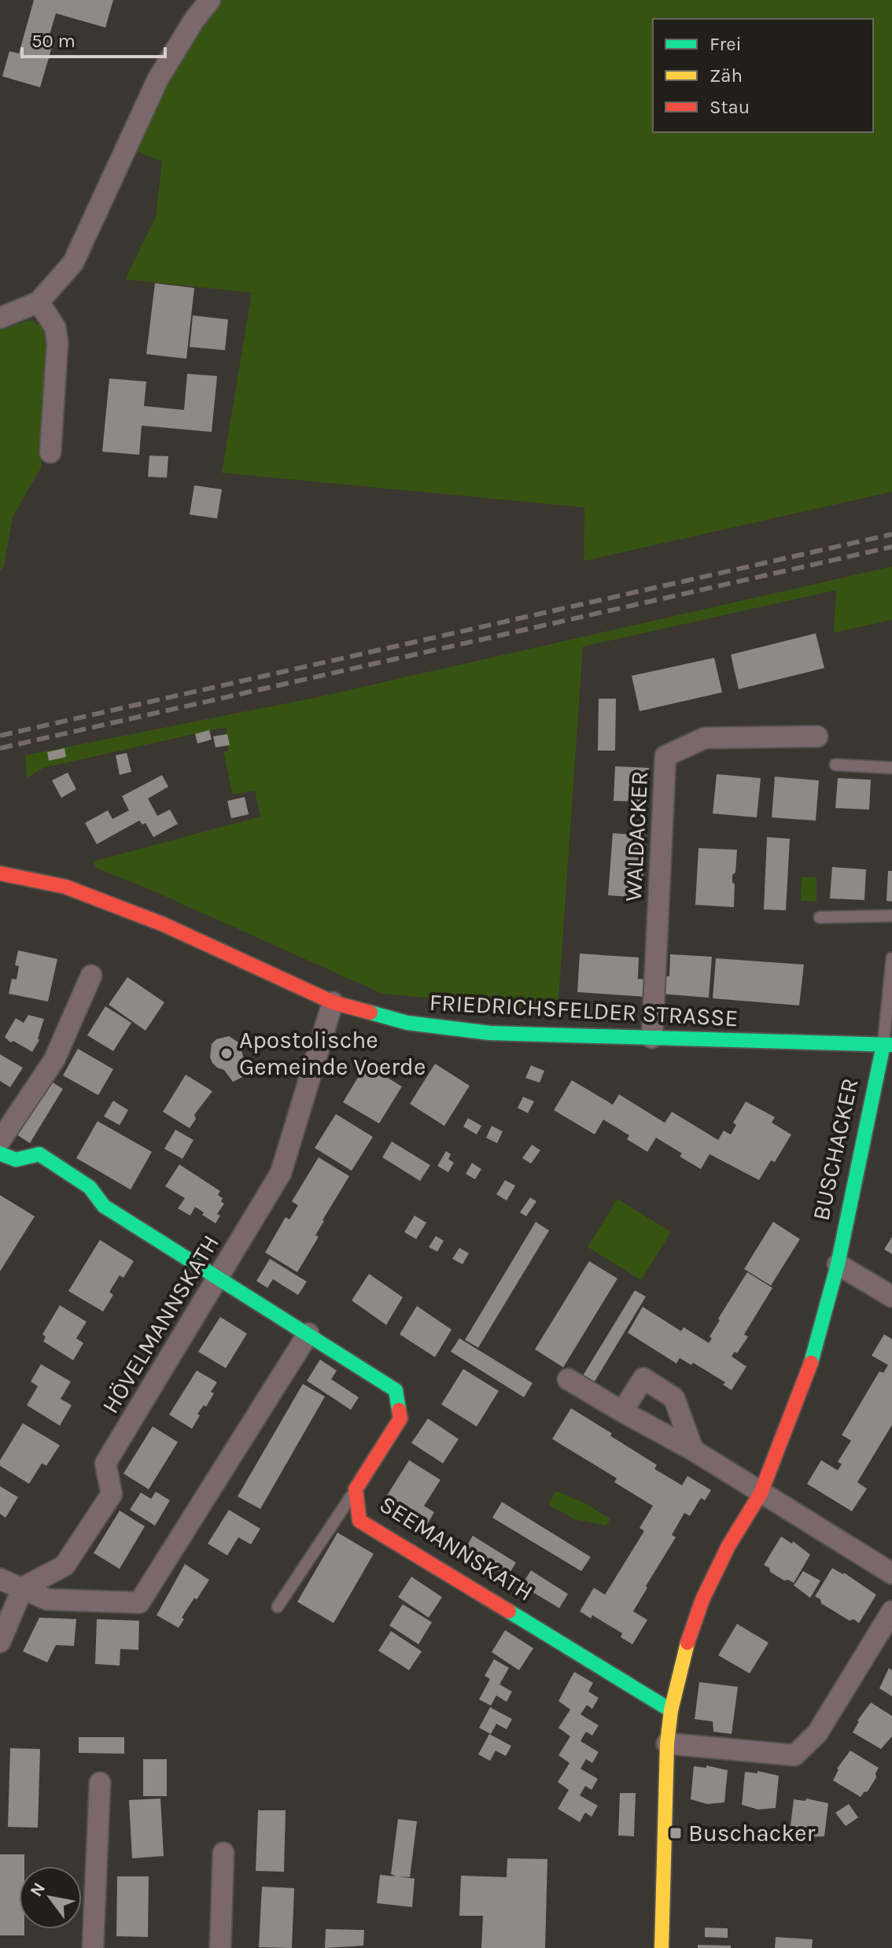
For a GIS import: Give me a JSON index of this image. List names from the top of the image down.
{
  "streets": {
    "street": [
      "WALDACKER",
      "FRIEDRICHSFELDER STRASSE",
      "BUSCHACKER",
      "HÖVELMANNSKATH",
      "SEEMANNSKATH"
    ]
  },
  "crossings": [
    ["WALDACKER", "FRIEDRICHSFELDER STRASSE"],
    ["FRIEDRICHSFELDER STRASSE", "BUSCHACKER"],
    ["FRIEDRICHSFELDER STRASSE", "HÖVELMANNSKATH"],
    ["BUSCHACKER", "SEEMANNSKATH"],
    ["HÖVELMANNSKATH", "SEEMANNSKATH"]
  ],
  "places": {
    "other": ["Apostolische Gemeinde Voerde"],
    "transit": ["Buschacker"]
  },
  "legend": ["Frei", "Zäh", "Stau"],
  "scale_bar": "50 m",
  "north": "top left"
}
